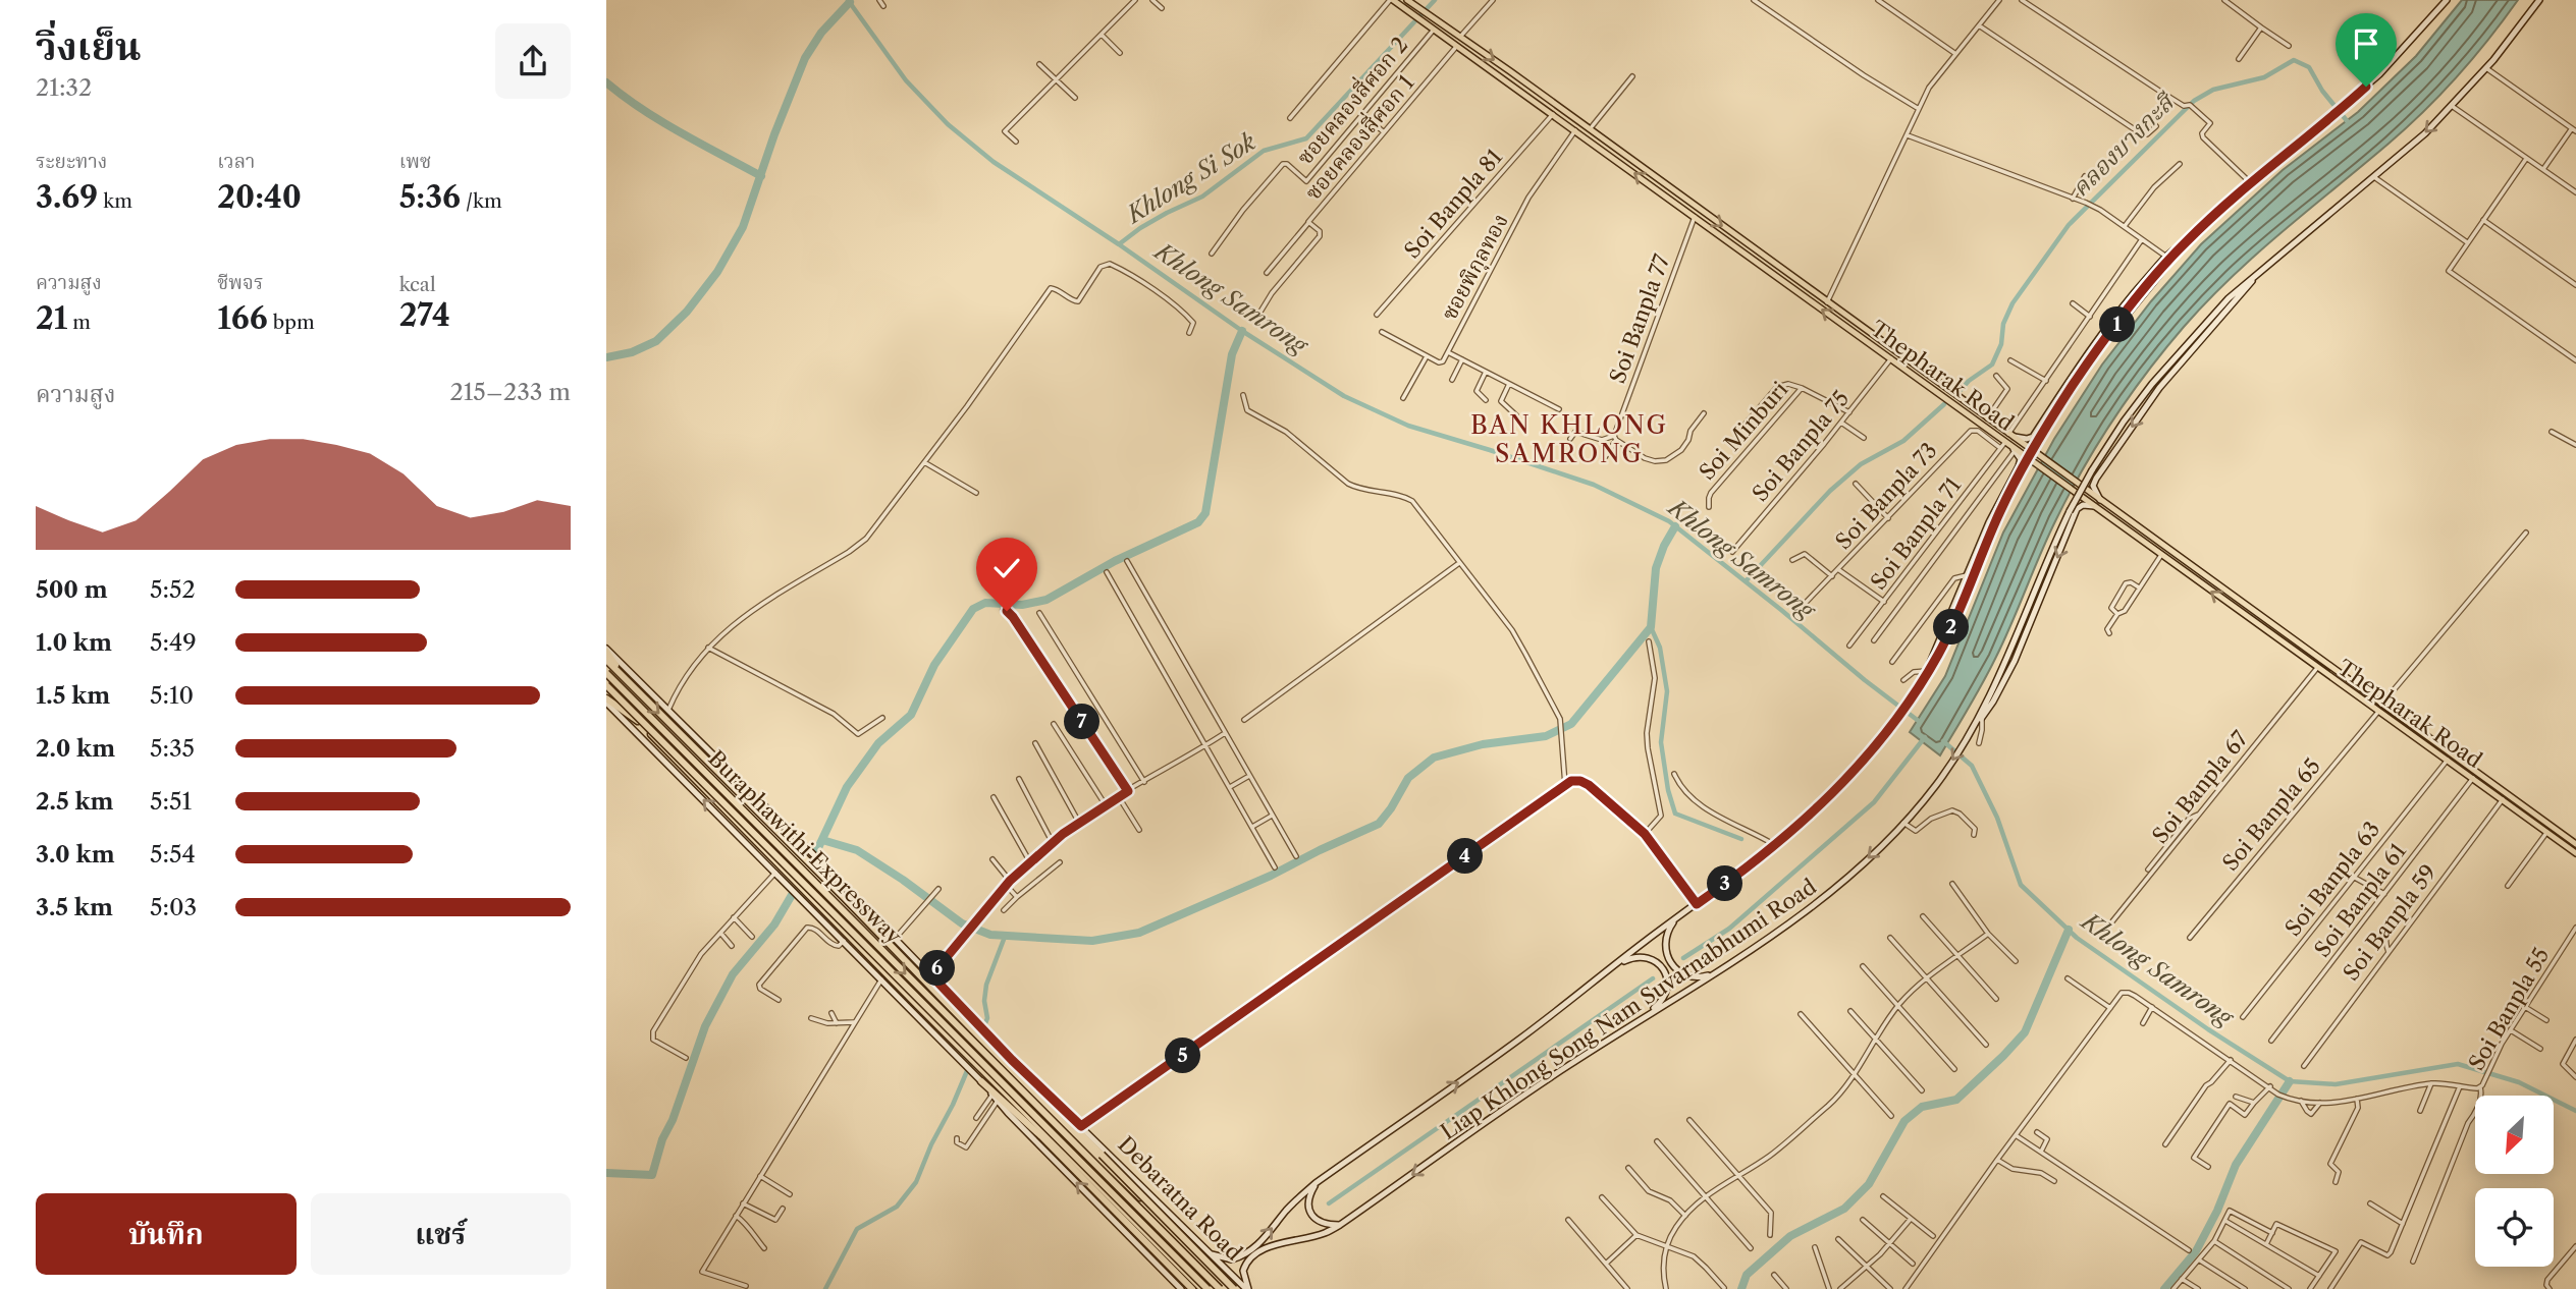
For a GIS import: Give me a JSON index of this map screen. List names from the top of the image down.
{
  "streets": {
    "highway": ["Buraphawithi Expressway", "Debaratna Road"],
    "main road": ["Thepharak Road", "Liap Khlong Song Nam Suvarnabhumi Road"],
    "street": [
      "ซอยคลองสี่ศอก 2",
      "ซอยคลองสี่ศอก 1",
      "Soi Banpla 81",
      "ซอยพิกุลทอง",
      "Soi Banpla 77",
      "Soi Minburi",
      "Soi Banpla 75",
      "Soi Banpla 73",
      "Soi Banpla 71",
      "Soi Banpla 67",
      "Soi Banpla 65",
      "Soi Banpla 63",
      "Soi Banpla 61",
      "Soi Banpla 59",
      "Soi Banpla 55"
    ]
  },
  "crossings": [
    ["ซอยคลองสี่ศอก 2", "Thepharak Road"],
    ["ซอยคลองสี่ศอก 1", "Thepharak Road"],
    ["Soi Banpla 81", "Thepharak Road"],
    ["ซอยพิกุลทอง", "Thepharak Road"],
    ["Soi Banpla 77", "Thepharak Road"],
    ["Thepharak Road", "Soi Banpla 75"],
    ["Thepharak Road", "Soi Banpla 71"],
    ["Thepharak Road", "Soi Banpla 67"],
    ["Thepharak Road", "Soi Banpla 65"],
    ["Thepharak Road", "Soi Banpla 63"],
    ["Thepharak Road", "Soi Banpla 61"],
    ["Thepharak Road", "Soi Banpla 59"],
    ["Soi Minburi", "Soi Banpla 75"],
    ["Soi Banpla 73", "Soi Banpla 71"],
    ["Liap Khlong Song Nam Suvarnabhumi Road", "Debaratna Road"]
  ],
  "districts": ["BAN KHLONG SAMRONG"],
  "water": ["คลองบางกะสี", "Khlong Si Sok", "Khlong Samrong"],
  "north": "bottom left",
  "page": {
    "heading": ["วิ่งเย็น", "21:32"],
    "stats": [
      ["ระยะทาง", "3.69 km"],
      ["เวลา", "20:40"],
      ["เพซ", "5:36 /km"],
      ["ความสูง", "21 m"],
      ["ชีพจร", "166 bpm"],
      ["kcal", "274"]
    ],
    "pins": [
      "1",
      "2",
      "7",
      "4",
      "3",
      "6",
      "5"
    ],
    "chart": ["ความสูง", "215–233 m"],
    "list": [
      {
        "name": "500 m",
        "note": "5:52"
      },
      {
        "name": "1.0 km",
        "note": "5:49"
      },
      {
        "name": "1.5 km",
        "note": "5:10"
      },
      {
        "name": "2.0 km",
        "note": "5:35"
      },
      {
        "name": "2.5 km",
        "note": "5:51"
      },
      {
        "name": "3.0 km",
        "note": "5:54"
      },
      {
        "name": "3.5 km",
        "note": "5:03"
      }
    ],
    "buttons": ["บันทึก", "แชร์"]
  }
}
